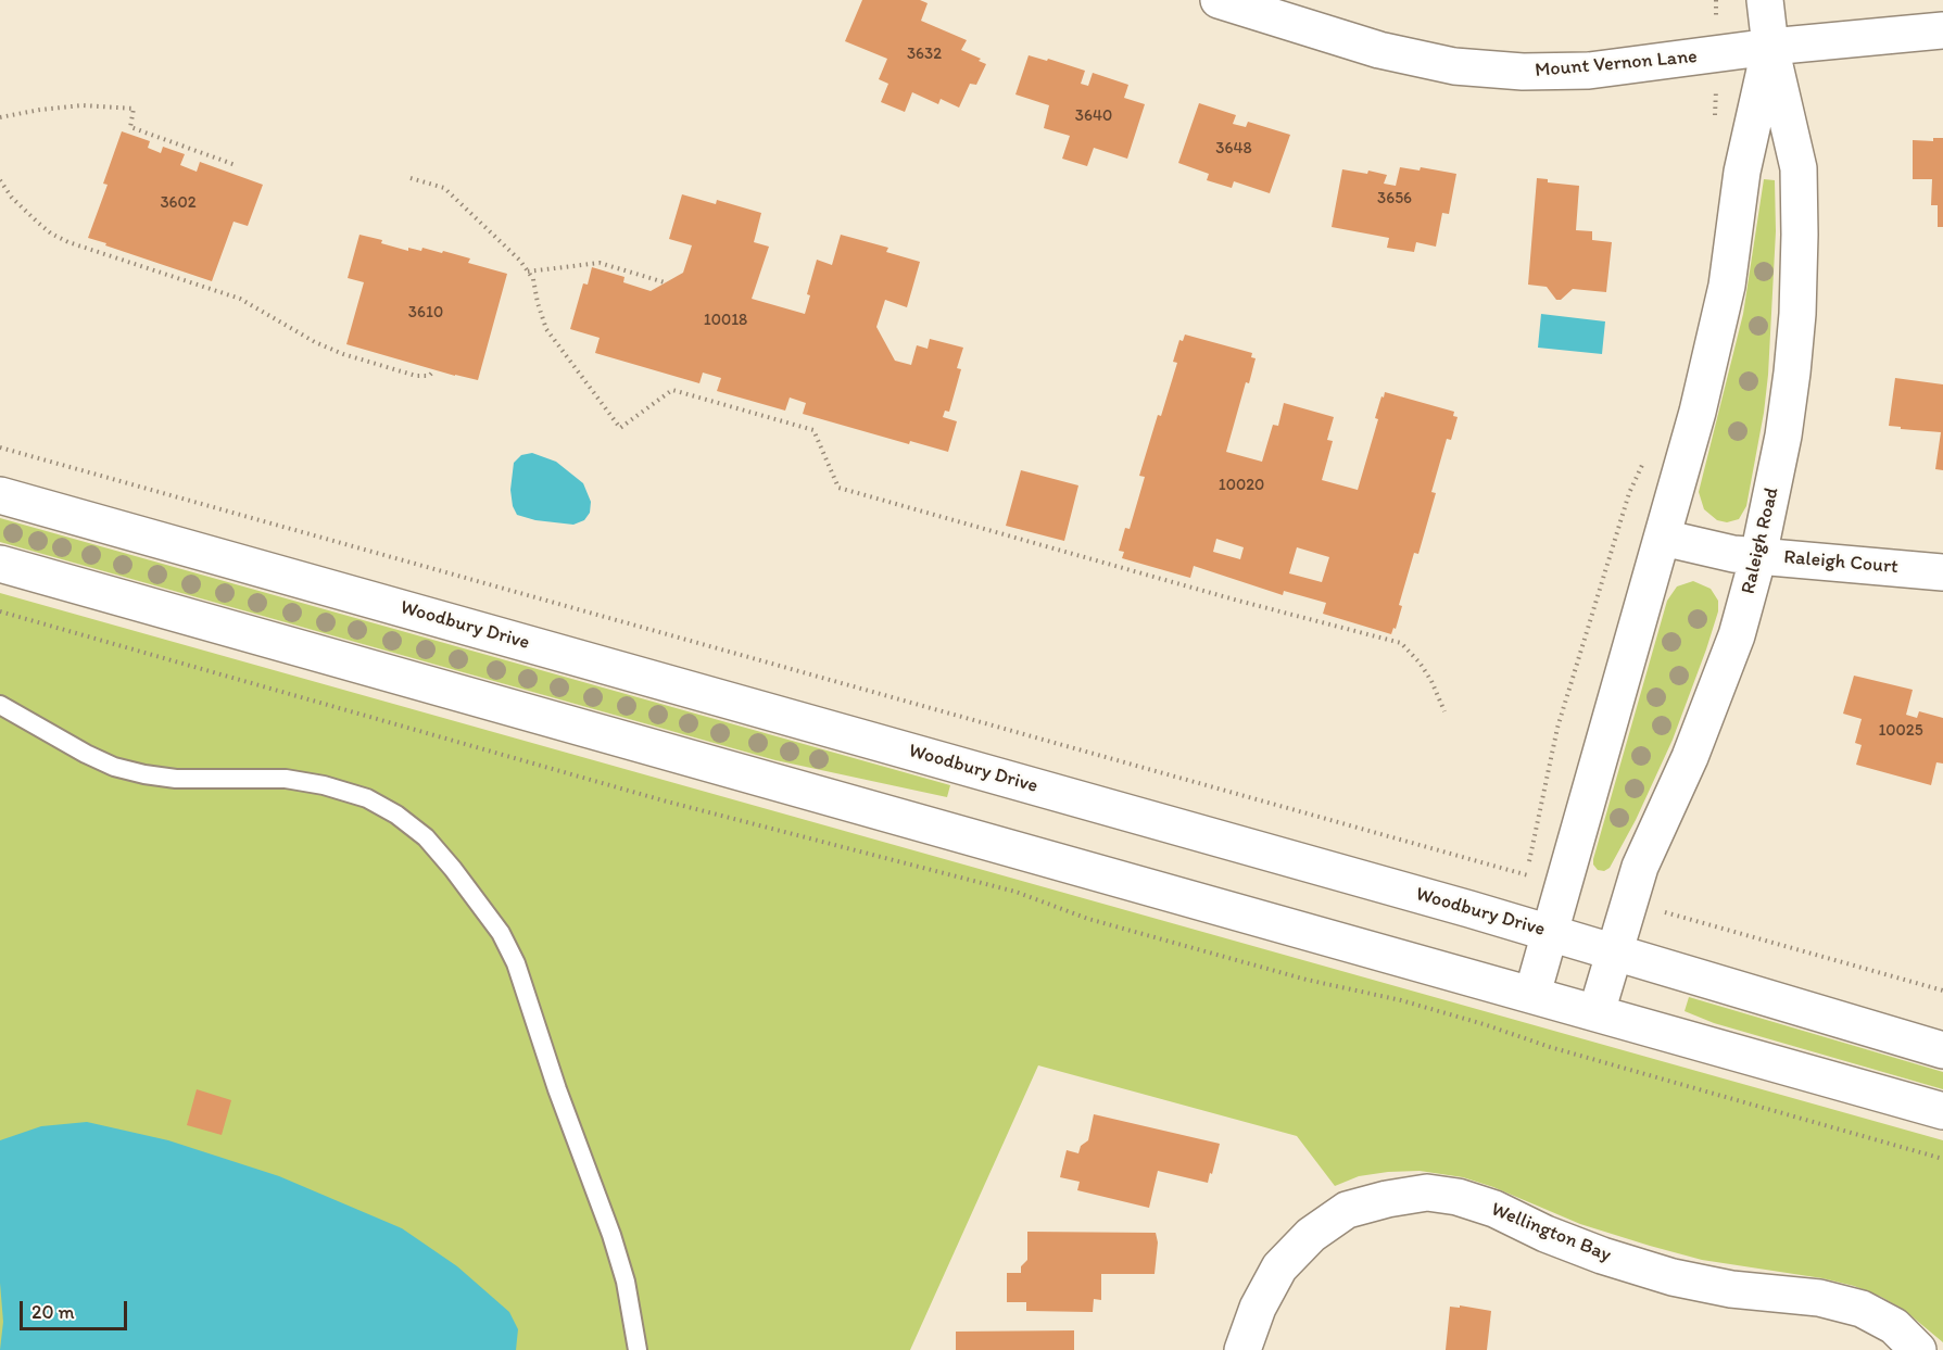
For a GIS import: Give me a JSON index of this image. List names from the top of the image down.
{
  "streets": {
    "main road": [
      "Mount Vernon Lane",
      "Raleigh Road",
      "Raleigh Court",
      "Woodbury Drive",
      "Wellington Bay"
    ]
  },
  "crossings": [
    ["Mount Vernon Lane", "Raleigh Road"],
    ["Raleigh Road", "Raleigh Court"],
    ["Raleigh Road", "Woodbury Drive"]
  ],
  "house_numbers": [
    "3632",
    "3640",
    "3648",
    "3656",
    "3602",
    "3610",
    "10018",
    "10020",
    "10025"
  ],
  "scale_bar": "20 m"
}
